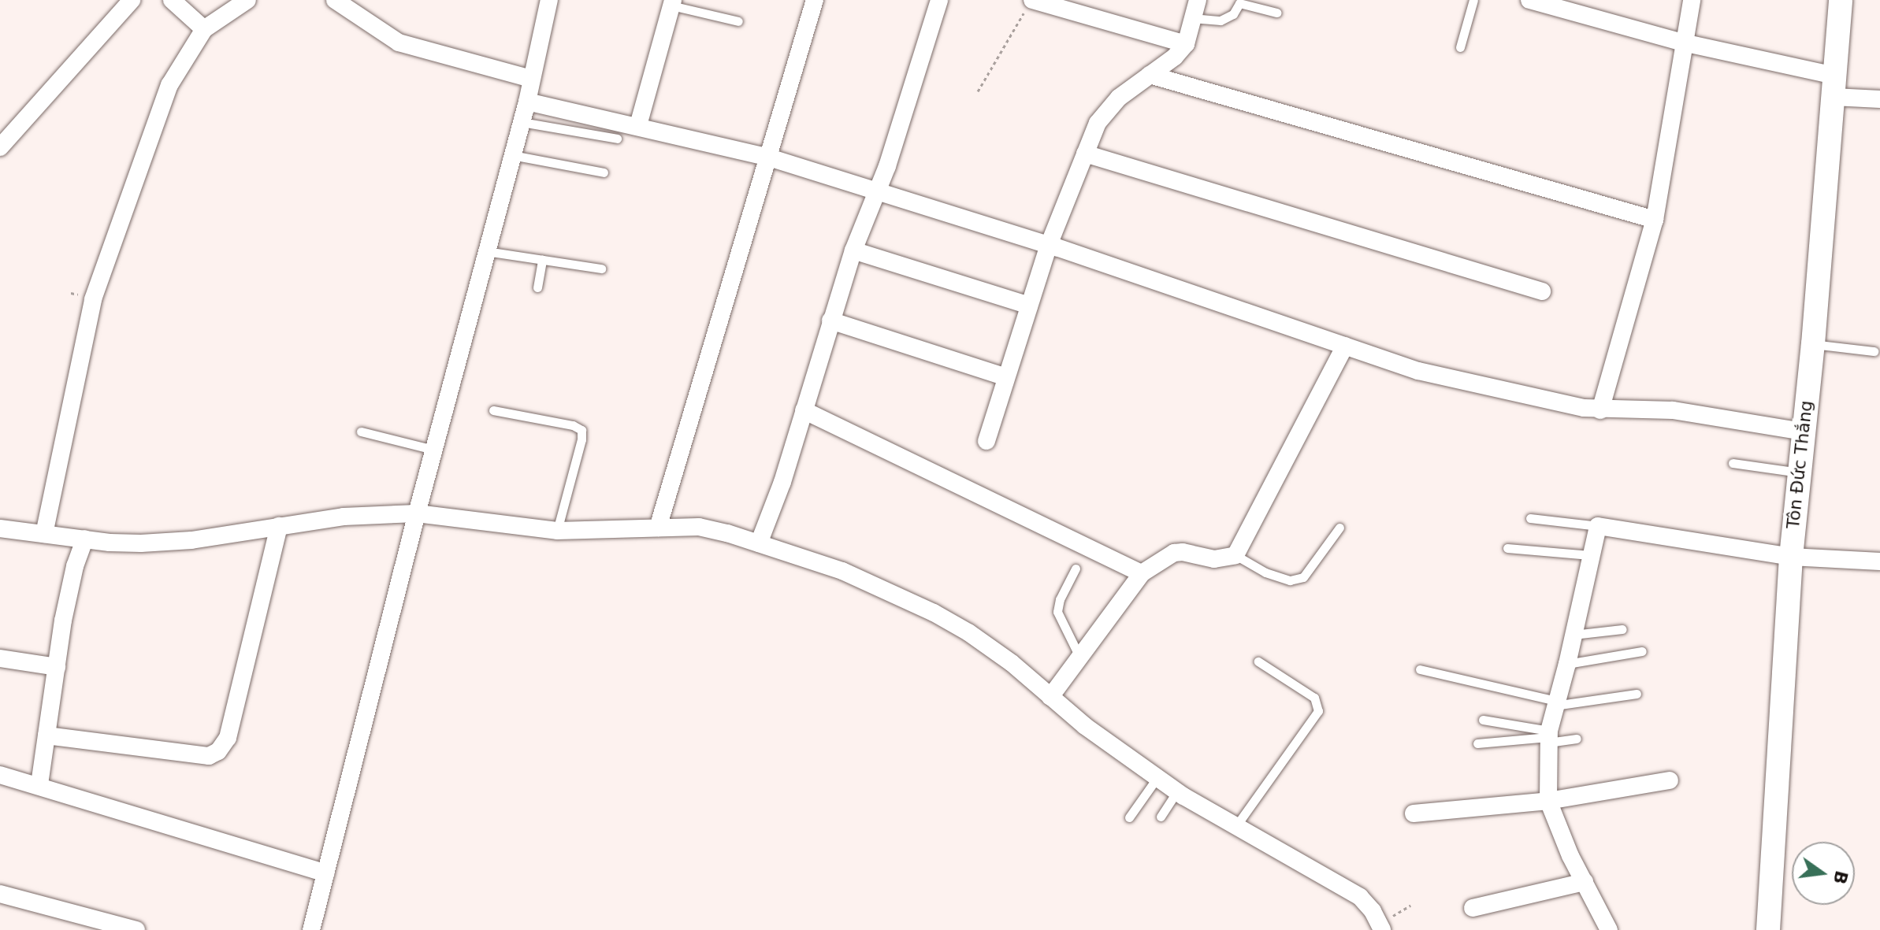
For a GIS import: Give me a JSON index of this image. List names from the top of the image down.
{
  "streets": {
    "street": ["Tôn Đức Thắng"]
  },
  "north": "right"
}
